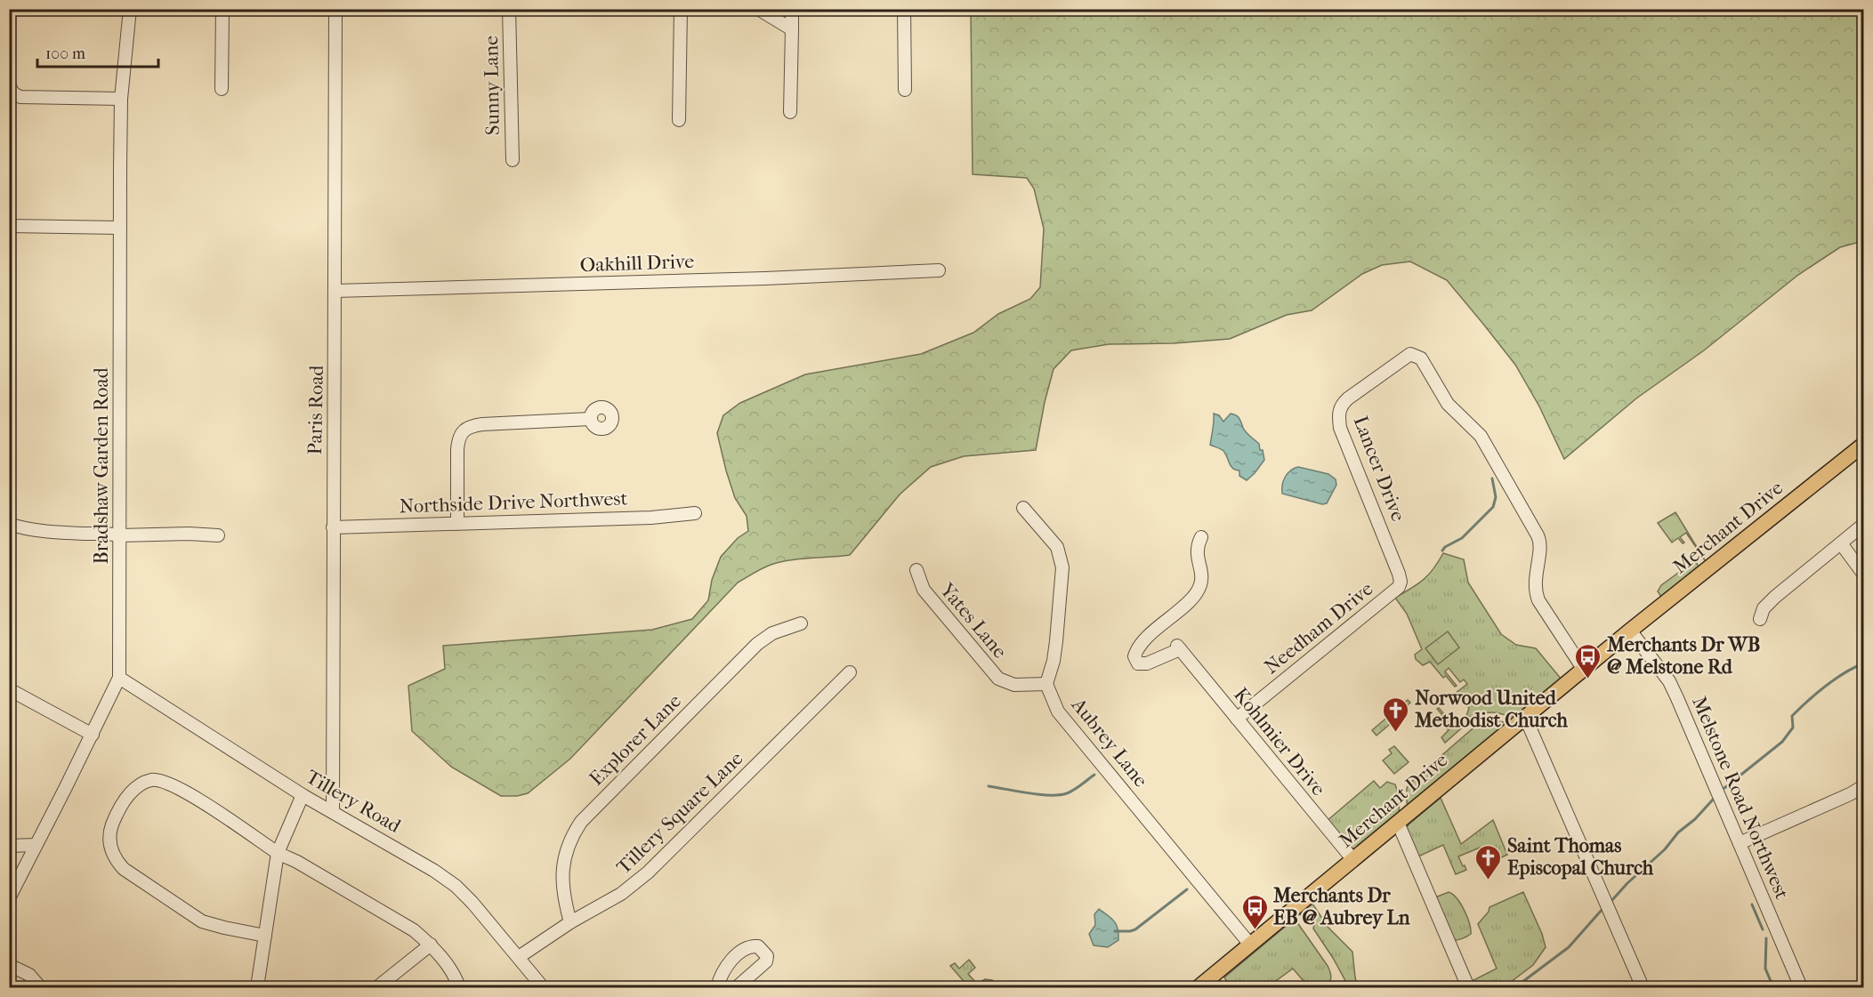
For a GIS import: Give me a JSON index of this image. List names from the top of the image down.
{
  "streets": {
    "main road": ["Merchant Drive"],
    "street": [
      "Sunny Lane",
      "Oakhill Drive",
      "Paris Road",
      "Bradshaw Garden Road",
      "Lancer Drive",
      "Northside Drive Northwest",
      "Yates Lane",
      "Needham Drive",
      "Explorer Lane",
      "Kohlmier Drive",
      "Aubrey Lane",
      "Melstone Road Northwest",
      "Tillery Road",
      "Tillery Square Lane"
    ]
  },
  "crossings": [
    ["Oakhill Drive", "Paris Road"],
    ["Paris Road", "Northside Drive Northwest"],
    ["Paris Road", "Tillery Road"],
    ["Bradshaw Garden Road", "Tillery Road"],
    ["Lancer Drive", "Merchant Drive"],
    ["Lancer Drive", "Needham Drive"],
    ["Merchant Drive", "Kohlmier Drive"],
    ["Merchant Drive", "Aubrey Lane"],
    ["Merchant Drive", "Melstone Road Northwest"],
    ["Yates Lane", "Aubrey Lane"],
    ["Needham Drive", "Kohlmier Drive"],
    ["Explorer Lane", "Tillery Square Lane"],
    ["Tillery Road", "Tillery Square Lane"]
  ],
  "places": {
    "bus stop": ["Merchants Dr WB @ Melstone Rd", "Merchants Dr EB @ Aubrey Ln"],
    "church": ["Norwood United Methodist Church", "Saint Thomas Episcopal Church"]
  },
  "scale_bar": "100 m"
}
